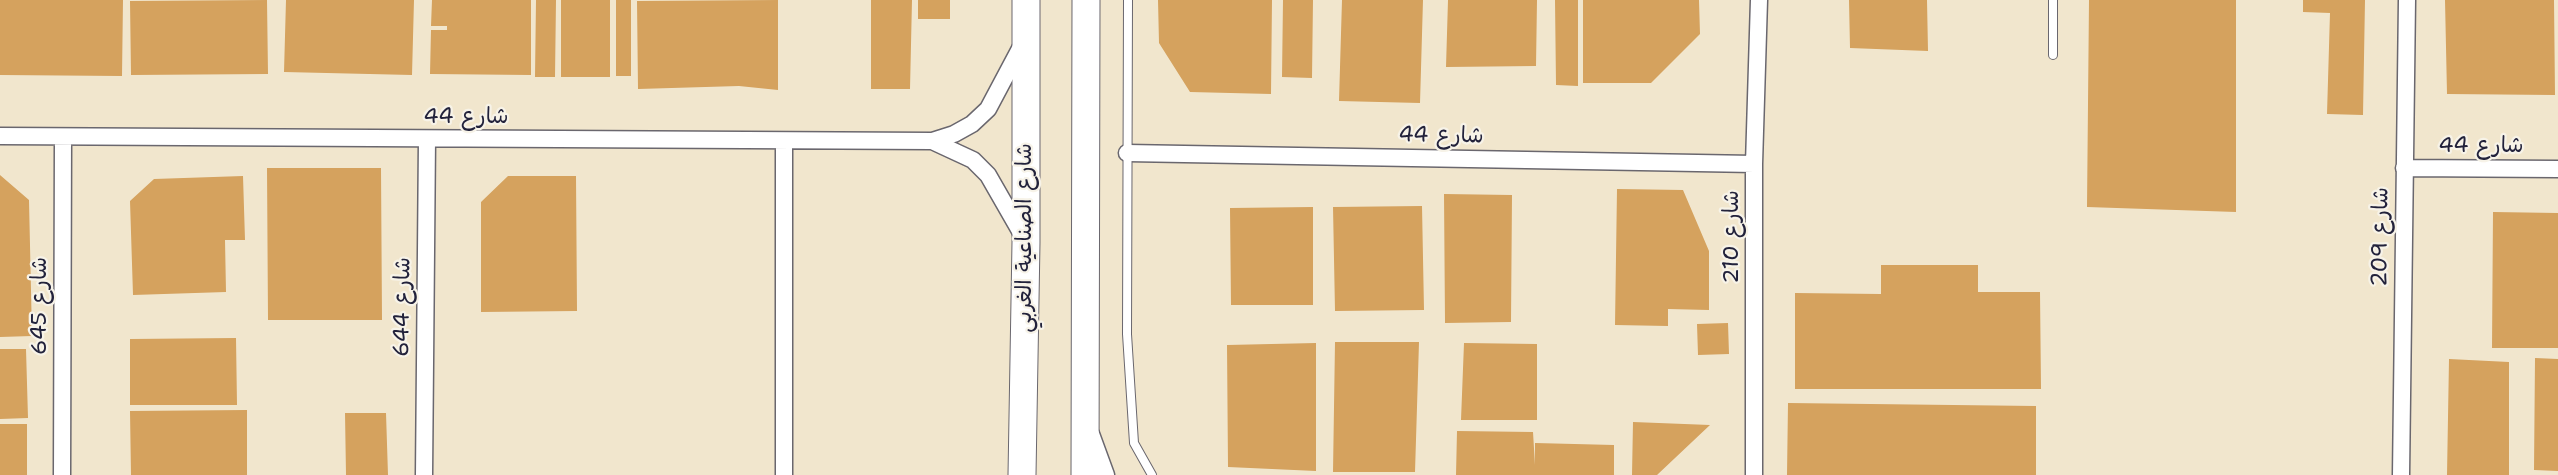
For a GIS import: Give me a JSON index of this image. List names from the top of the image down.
{
  "streets": {
    "main road": ["شارع الصناعية الغربي"],
    "street": [
      "شارع 44",
      "شارع 210",
      "شارع 209",
      "شارع 645",
      "شارع 644"
    ]
  },
  "crossings": [
    ["شارع 44", "شارع 210"],
    ["شارع 44", "شارع 209"],
    ["شارع 44", "شارع الصناعية الغربي"],
    ["شارع 44", "شارع 645"],
    ["شارع 44", "شارع 644"]
  ]
}
